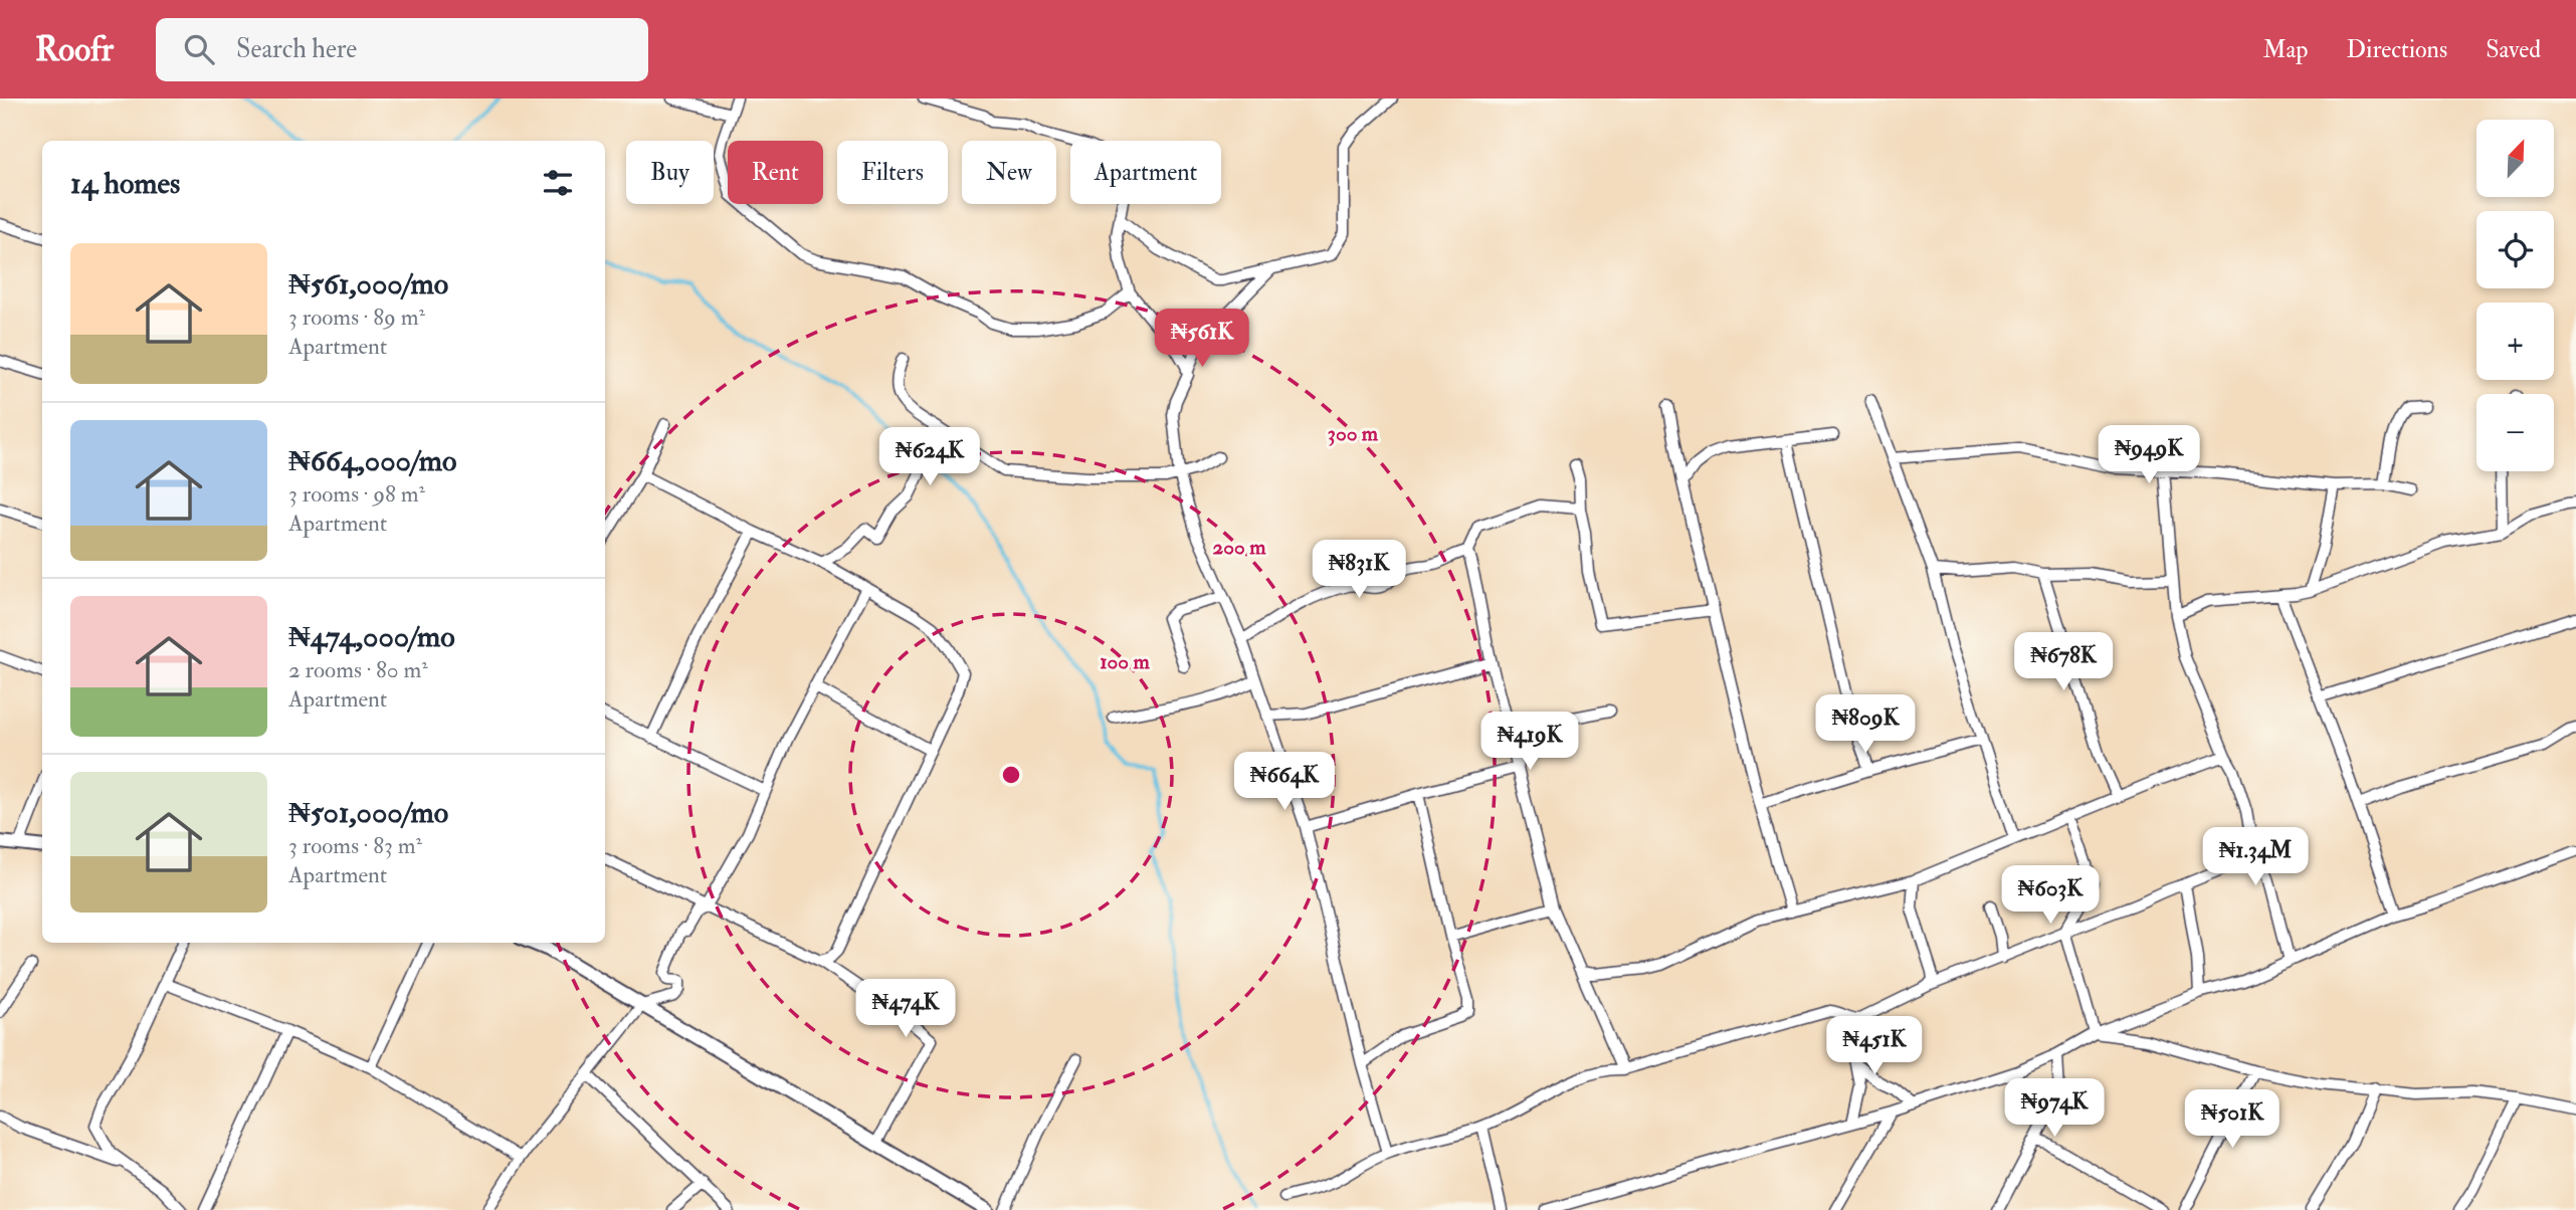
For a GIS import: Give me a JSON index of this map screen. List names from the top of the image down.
{
  "north": "top right",
  "page": {
    "header": "Roofr",
    "search": "Search here",
    "nav": ["Map", "Directions", "Saved"],
    "map_buttons": ["+", "−"],
    "chip": [
      "Buy",
      "Rent",
      "Filters",
      "New",
      "Apartment"
    ],
    "heading": "14 homes",
    "list": [
      {
        "name": "₦561,000/mo",
        "note": "3 rooms · 89 m² · Apartment"
      },
      {
        "name": "₦664,000/mo",
        "note": "3 rooms · 98 m² · Apartment"
      },
      {
        "name": "₦474,000/mo",
        "note": "2 rooms · 80 m² · Apartment"
      },
      {
        "name": "₦501,000/mo",
        "note": "3 rooms · 83 m² · Apartment"
      }
    ],
    "price": [
      "₦561K",
      "₦949K",
      "₦624K",
      "₦831K",
      "₦678K",
      "₦809K",
      "₦419K",
      "₦664K",
      "₦1.34M",
      "₦603K",
      "₦474K",
      "₦451K",
      "₦974K",
      "₦501K"
    ]
  },
  "rings": ["300 m", "200 m", "100 m"]
}
